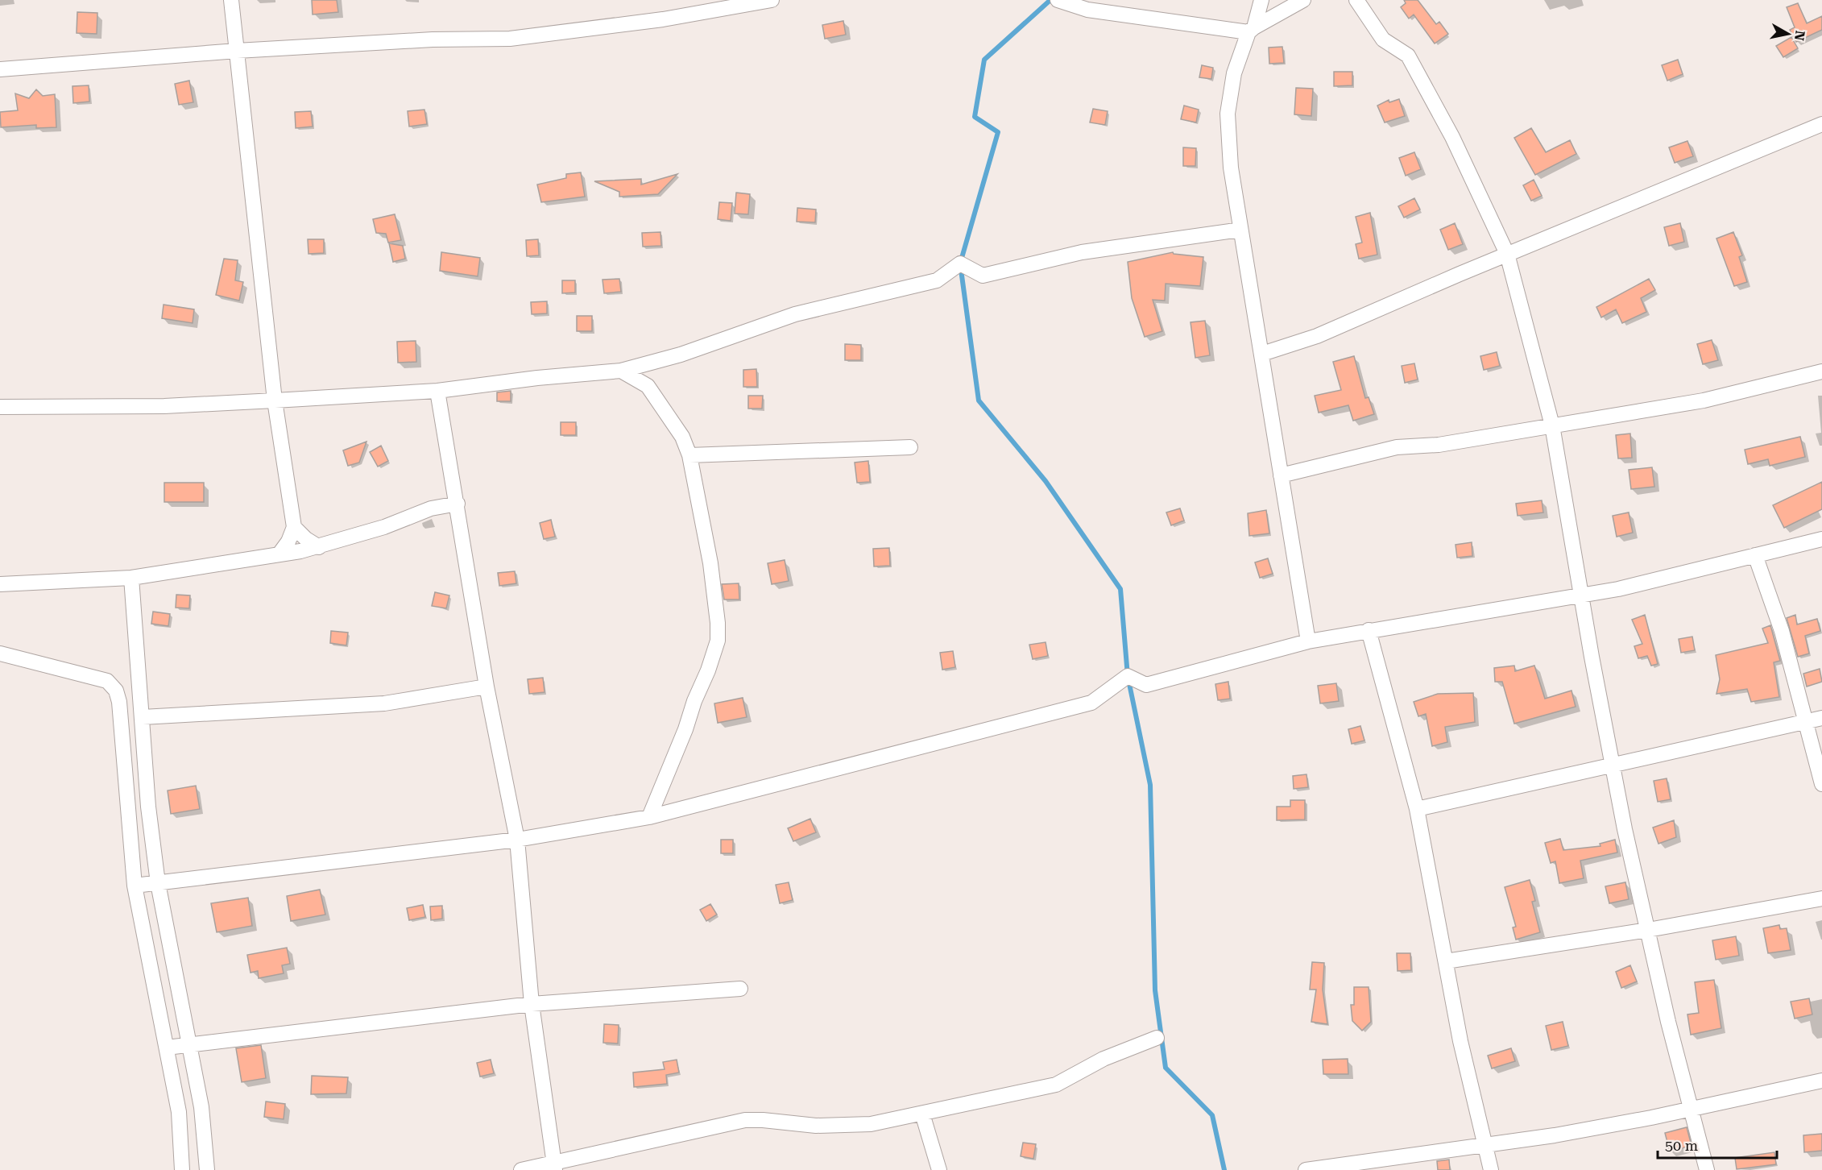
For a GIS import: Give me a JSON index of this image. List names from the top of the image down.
{
  "scale_bar": "50 m",
  "north": "right"
}
